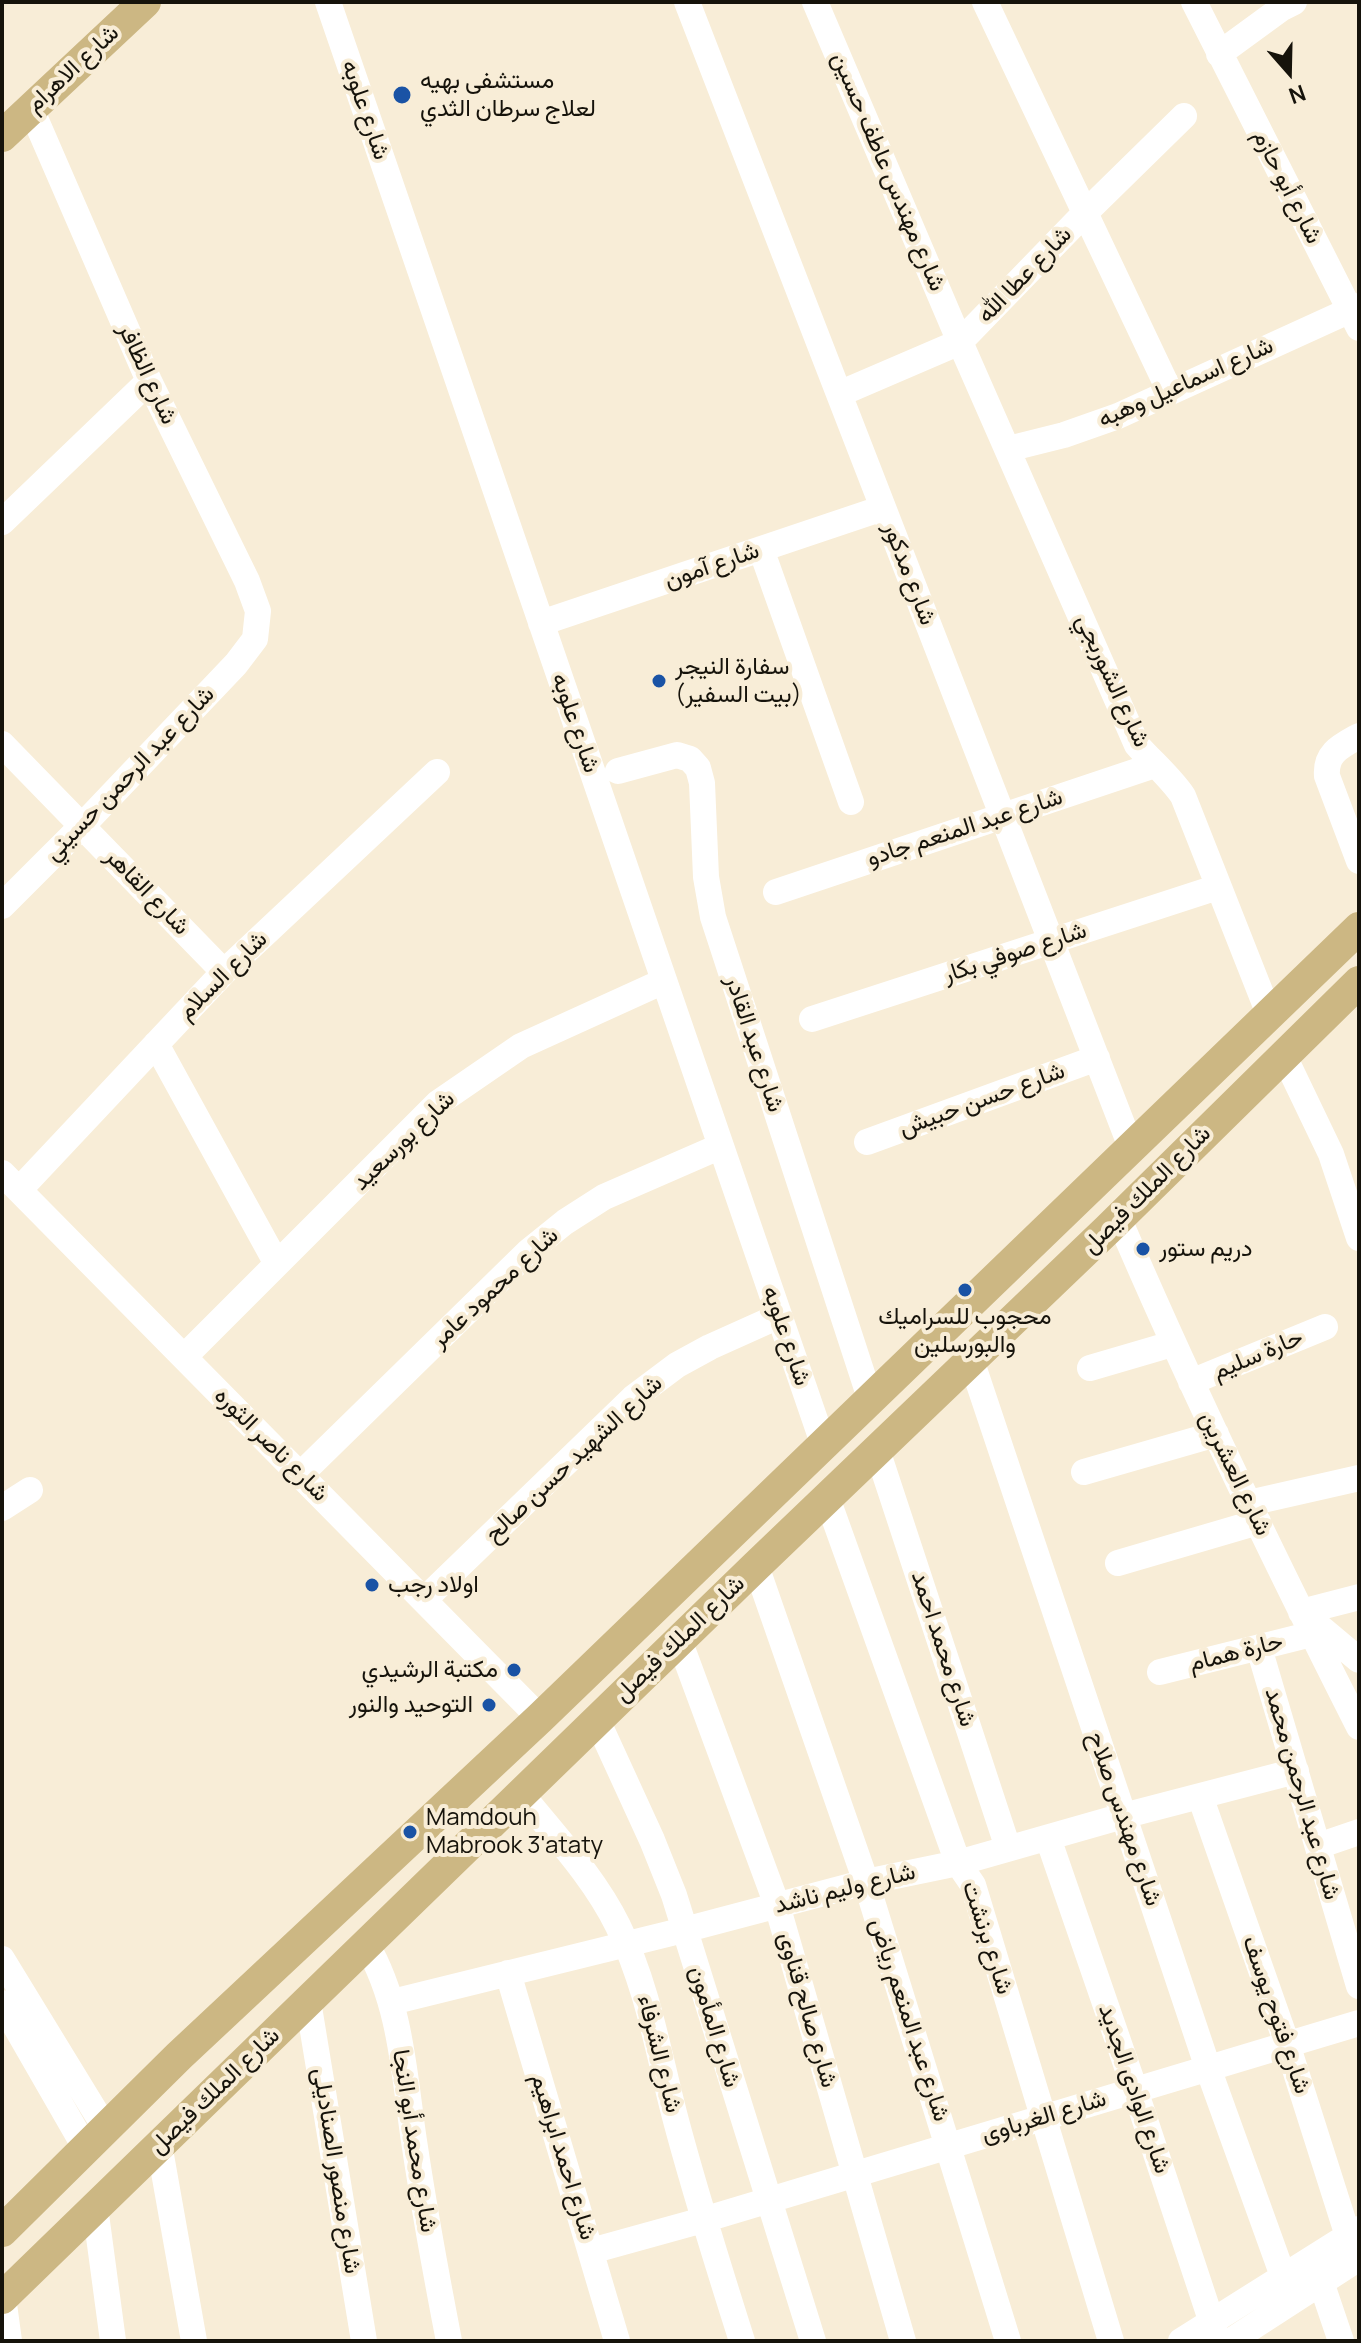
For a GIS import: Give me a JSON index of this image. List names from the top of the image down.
{
  "streets": {
    "main road": ["شارع الاهرام", "شارع الملك فيصل"],
    "street": [
      "شارع علوبه",
      "شارع مهندس عاطف حسين",
      "شارع أبو حازم",
      "شارع عطا الله",
      "شارع الظافر",
      "شارع اسماعيل وهبه",
      "شارع آمون",
      "شارع مدكور",
      "شارع الشوربجي",
      "شارع عبد الرحمن حسيني",
      "شارع عبد المنعم جادو",
      "شارع القاهر",
      "شارع صوفي بكار",
      "شارع السلام",
      "شارع عبد القادر",
      "شارع حسن حبيش",
      "شارع بورسعيد",
      "شارع محمود عامر",
      "حارة سليم",
      "شارع ناصر الثوره",
      "شارع الشهيد حسن صالح",
      "شارع العشرين",
      "شارع محمد احمد",
      "حارة همام",
      "شارع عبد الرحمن محمد",
      "شارع مهندس صلاح",
      "شارع وليم ناشد",
      "شارع برنشت",
      "شارع صالح قناوى",
      "شارع فتوح يوسف",
      "شارع عبد المنعم رياض",
      "شارع المأمون",
      "شارع الشرفاء",
      "شارع الوادى الجديد",
      "شارع الغرباوى",
      "شارع محمد أبو النجا",
      "شارع احمد ابراهيم",
      "شارع منصور الصناديلى"
    ]
  },
  "crossings": [
    ["شارع الاهرام", "شارع الظافر"],
    ["شارع علوبه", "شارع آمون"],
    ["شارع علوبه", "شارع بورسعيد"],
    ["شارع علوبه", "شارع الملك فيصل"],
    ["شارع علوبه", "شارع محمود عامر"],
    ["شارع علوبه", "شارع الشهيد حسن صالح"],
    ["شارع مهندس عاطف حسين", "شارع عطا الله"],
    ["شارع مهندس عاطف حسين", "شارع الشوربجي"],
    ["شارع أبو حازم", "شارع اسماعيل وهبه"],
    ["شارع عطا الله", "شارع مدكور"],
    ["شارع عطا الله", "شارع الشوربجي"],
    ["شارع الظافر", "شارع عبد الرحمن حسيني"],
    ["شارع اسماعيل وهبه", "شارع الشوربجي"],
    ["شارع آمون", "شارع مدكور"],
    ["شارع مدكور", "شارع عبد المنعم جادو"],
    ["شارع مدكور", "شارع صوفي بكار"],
    ["شارع مدكور", "شارع حسن حبيش"],
    ["شارع مدكور", "شارع الملك فيصل"],
    ["شارع الشوربجي", "شارع عبد المنعم جادو"],
    ["شارع الشوربجي", "شارع صوفي بكار"],
    ["شارع الشوربجي", "شارع الملك فيصل"],
    ["شارع عبد الرحمن حسيني", "شارع القاهر"],
    ["شارع القاهر", "شارع السلام"],
    ["شارع السلام", "شارع ناصر الثوره"],
    ["شارع عبد القادر", "شارع الملك فيصل"],
    ["شارع بورسعيد", "شارع ناصر الثوره"],
    ["شارع الملك فيصل", "شارع ناصر الثوره"],
    ["شارع الملك فيصل", "شارع العشرين"],
    ["شارع الملك فيصل", "شارع محمد احمد"],
    ["شارع الملك فيصل", "شارع مهندس صلاح"],
    ["شارع الملك فيصل", "شارع برنشت"],
    ["شارع الملك فيصل", "شارع صالح قناوى"],
    ["شارع الملك فيصل", "شارع عبد المنعم رياض"],
    ["شارع الملك فيصل", "شارع المأمون"],
    ["شارع الملك فيصل", "شارع الشرفاء"],
    ["شارع الملك فيصل", "شارع محمد أبو النجا"],
    ["شارع الملك فيصل", "شارع منصور الصناديلى"],
    ["شارع محمود عامر", "شارع ناصر الثوره"],
    ["حارة سليم", "شارع العشرين"],
    ["شارع ناصر الثوره", "شارع الشهيد حسن صالح"],
    ["شارع العشرين", "حارة همام"],
    ["شارع محمد احمد", "شارع وليم ناشد"],
    ["حارة همام", "شارع عبد الرحمن محمد"],
    ["شارع عبد الرحمن محمد", "شارع وليم ناشد"],
    ["شارع مهندس صلاح", "شارع وليم ناشد"],
    ["شارع مهندس صلاح", "شارع الغرباوى"],
    ["شارع وليم ناشد", "شارع برنشت"],
    ["شارع وليم ناشد", "شارع صالح قناوى"],
    ["شارع وليم ناشد", "شارع فتوح يوسف"],
    ["شارع وليم ناشد", "شارع عبد المنعم رياض"],
    ["شارع وليم ناشد", "شارع المأمون"],
    ["شارع وليم ناشد", "شارع الشرفاء"],
    ["شارع وليم ناشد", "شارع الوادى الجديد"],
    ["شارع وليم ناشد", "شارع محمد أبو النجا"],
    ["شارع وليم ناشد", "شارع احمد ابراهيم"],
    ["شارع برنشت", "شارع الغرباوى"],
    ["شارع صالح قناوى", "شارع الغرباوى"],
    ["شارع فتوح يوسف", "شارع الغرباوى"],
    ["شارع عبد المنعم رياض", "شارع الغرباوى"],
    ["شارع المأمون", "شارع الغرباوى"],
    ["شارع الشرفاء", "شارع الغرباوى"],
    ["شارع الوادى الجديد", "شارع الغرباوى"],
    ["شارع الغرباوى", "شارع احمد ابراهيم"]
  ],
  "places": [
    "مستشفى بهيه لعلاج سرطان الثدي",
    "سفارة النيجر (بيت السفير)",
    "دريم ستور",
    "محجوب للسراميك والبورسلين",
    "اولاد رجب",
    "مكتبة الرشيدي",
    "التوحيد والنور",
    "Mamdouh Mabrook 3'ataty"
  ],
  "north": "bottom"
}
